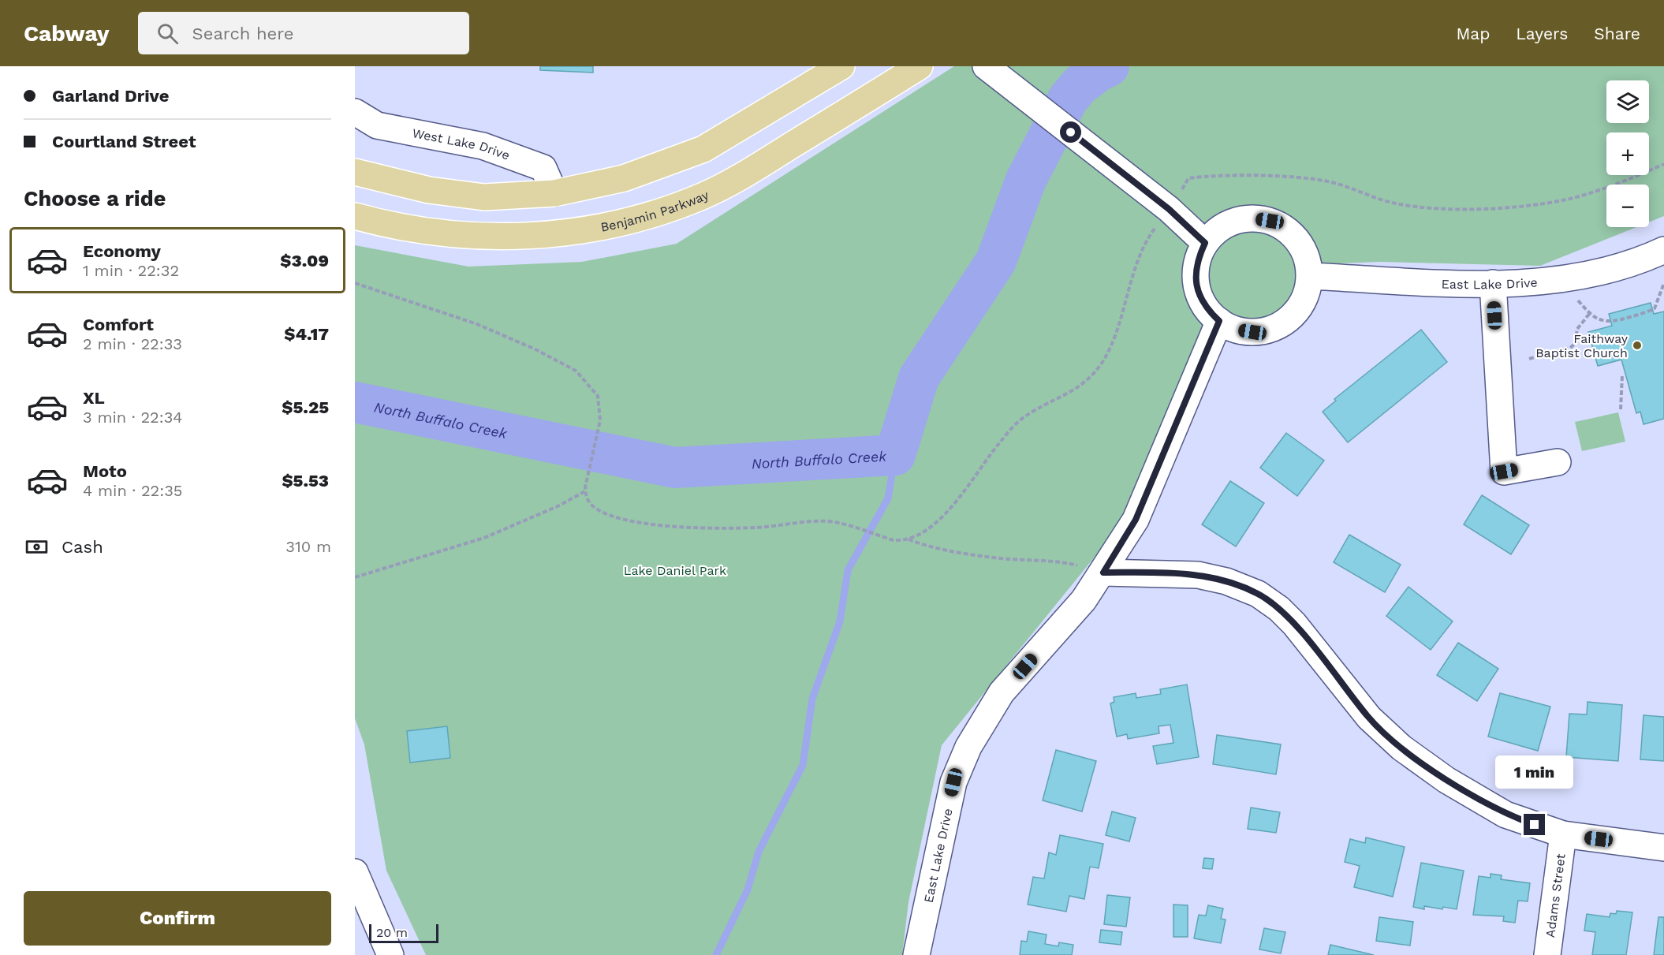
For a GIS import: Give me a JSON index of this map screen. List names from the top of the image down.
{
  "streets": {
    "main road": ["Benjamin Parkway"],
    "street": ["West Lake Drive", "East Lake Drive", "Adams Street"]
  },
  "water": ["North Buffalo Creek"],
  "parks": ["Lake Daniel Park"],
  "places": ["Faithway Baptist Church"],
  "scale_bar": "20 m",
  "page": {
    "header": "Cabway",
    "search": "Search here",
    "nav": ["Map", "Layers", "Share"],
    "banner": ["Garland Drive", "Courtland Street"],
    "map_buttons": ["+", "−"],
    "heading": "Choose a ride",
    "list": [
      {
        "name": "Economy",
        "note": "1 min · 22:32",
        "value": "$3.09"
      },
      {
        "name": "Comfort",
        "note": "2 min · 22:33",
        "value": "$4.17"
      },
      {
        "name": "XL",
        "note": "3 min · 22:34",
        "value": "$5.25"
      },
      {
        "name": "Moto",
        "note": "4 min · 22:35",
        "value": "$5.53"
      }
    ],
    "pay": ["Cash", "310 m"],
    "bubble": "1 min",
    "buttons": "Confirm",
    "scale": "20 m"
  }
}
